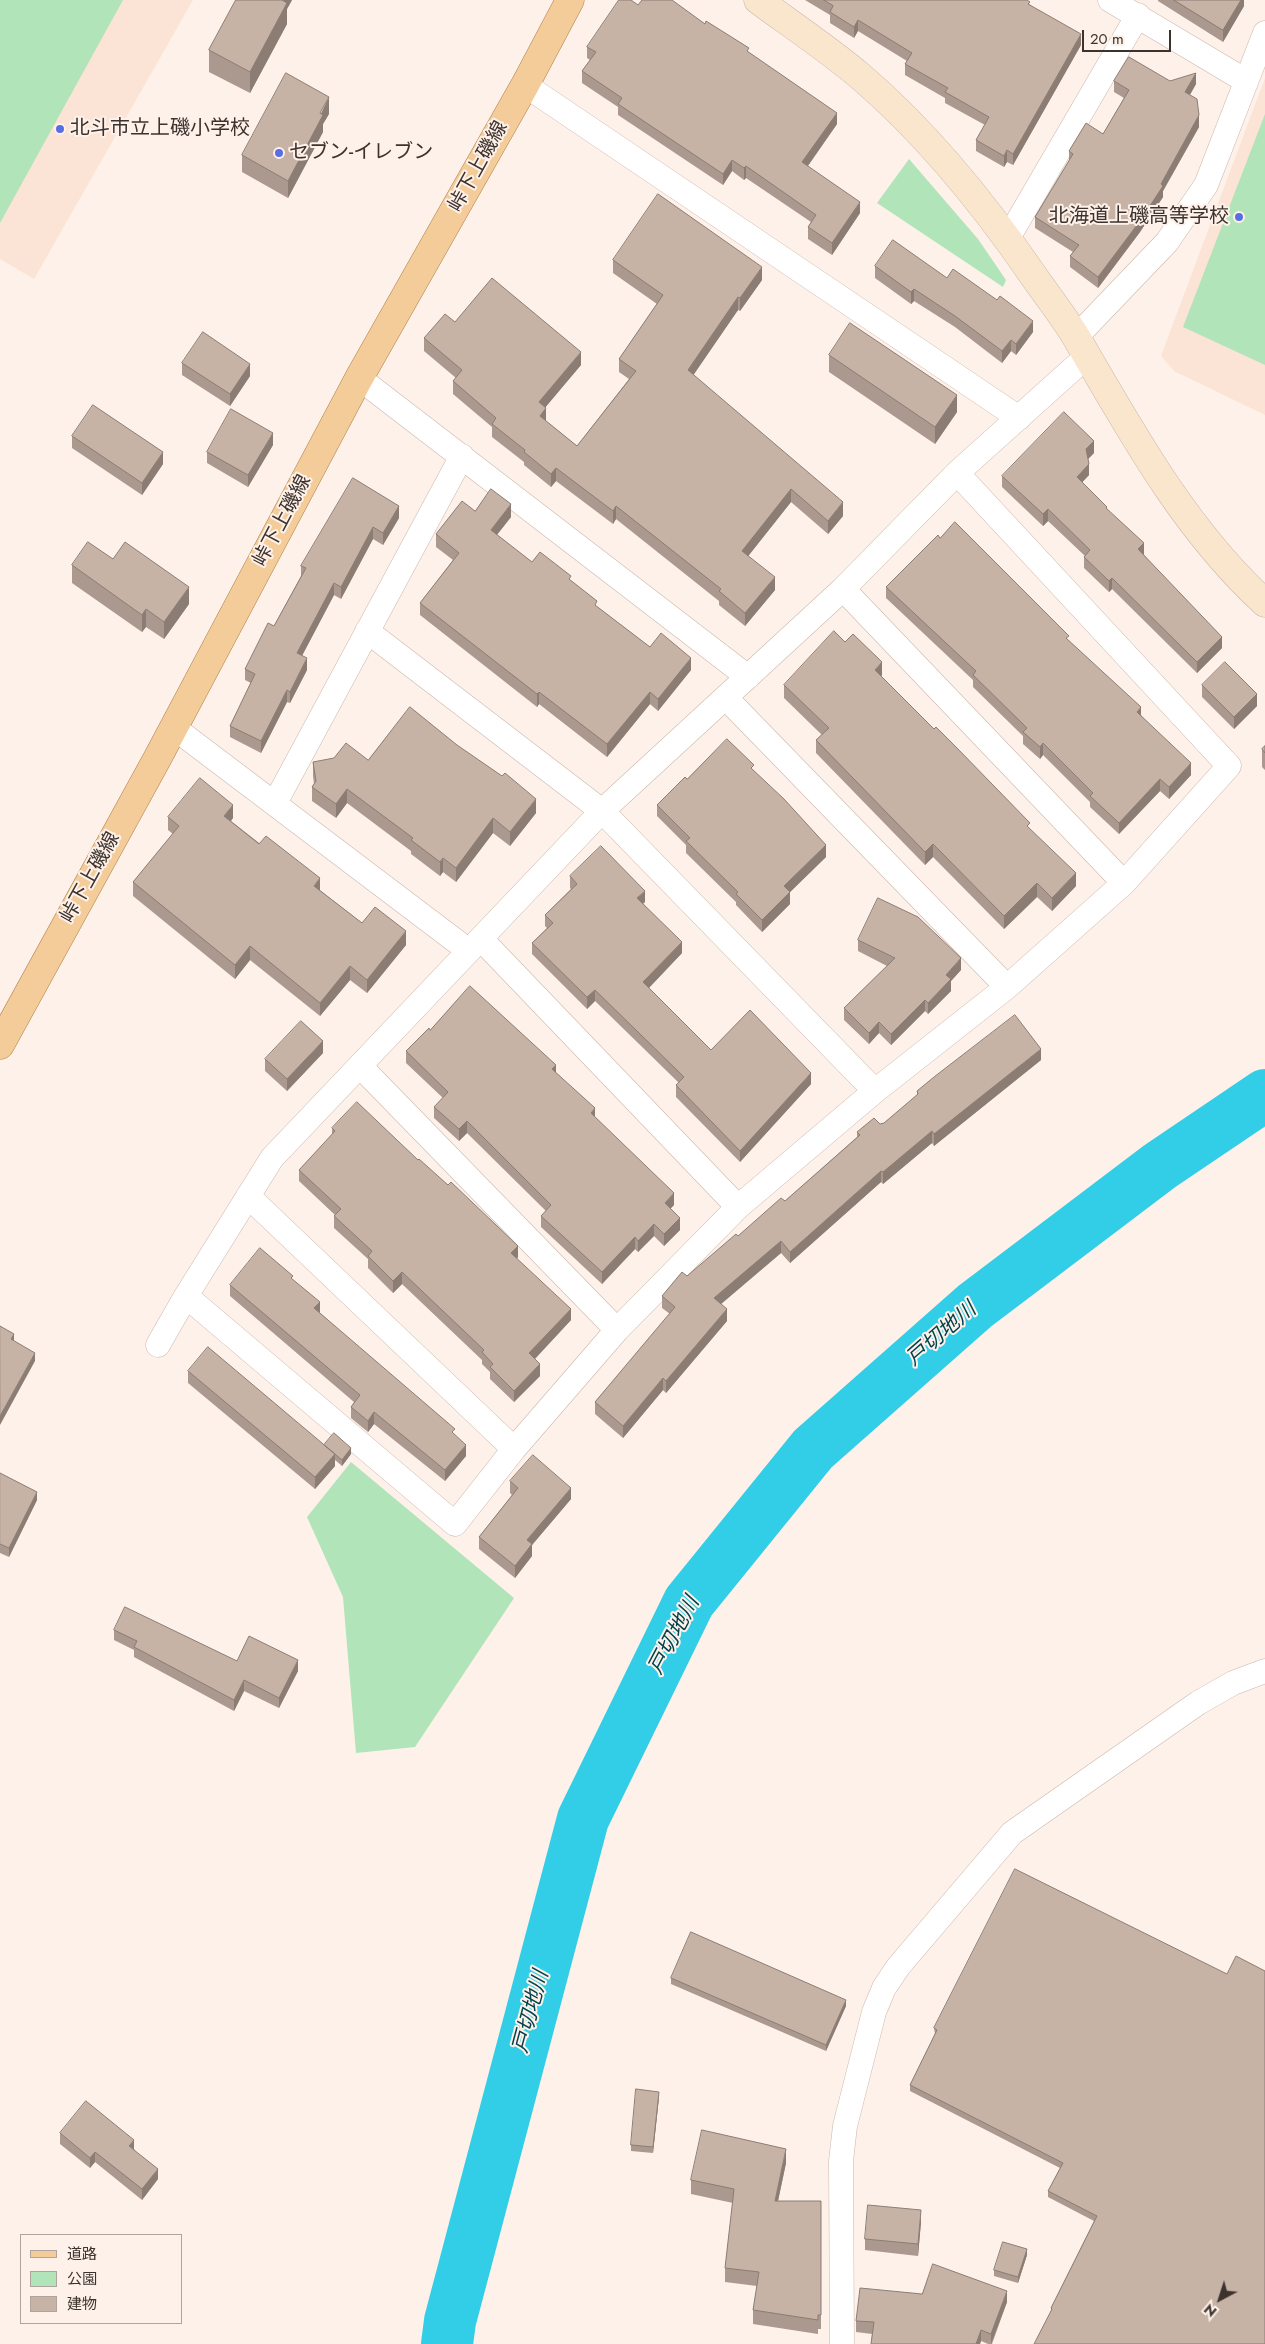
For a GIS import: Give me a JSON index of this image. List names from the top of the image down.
{
  "streets": {
    "main road": ["峠下上磯線"]
  },
  "water": ["戸切地川"],
  "places": ["北斗市立上磯小学校", "セブン-イレブン", "北海道上磯高等学校"],
  "legend": ["道路", "公園", "建物"],
  "scale_bar": "20 m",
  "north": "bottom left"
}
